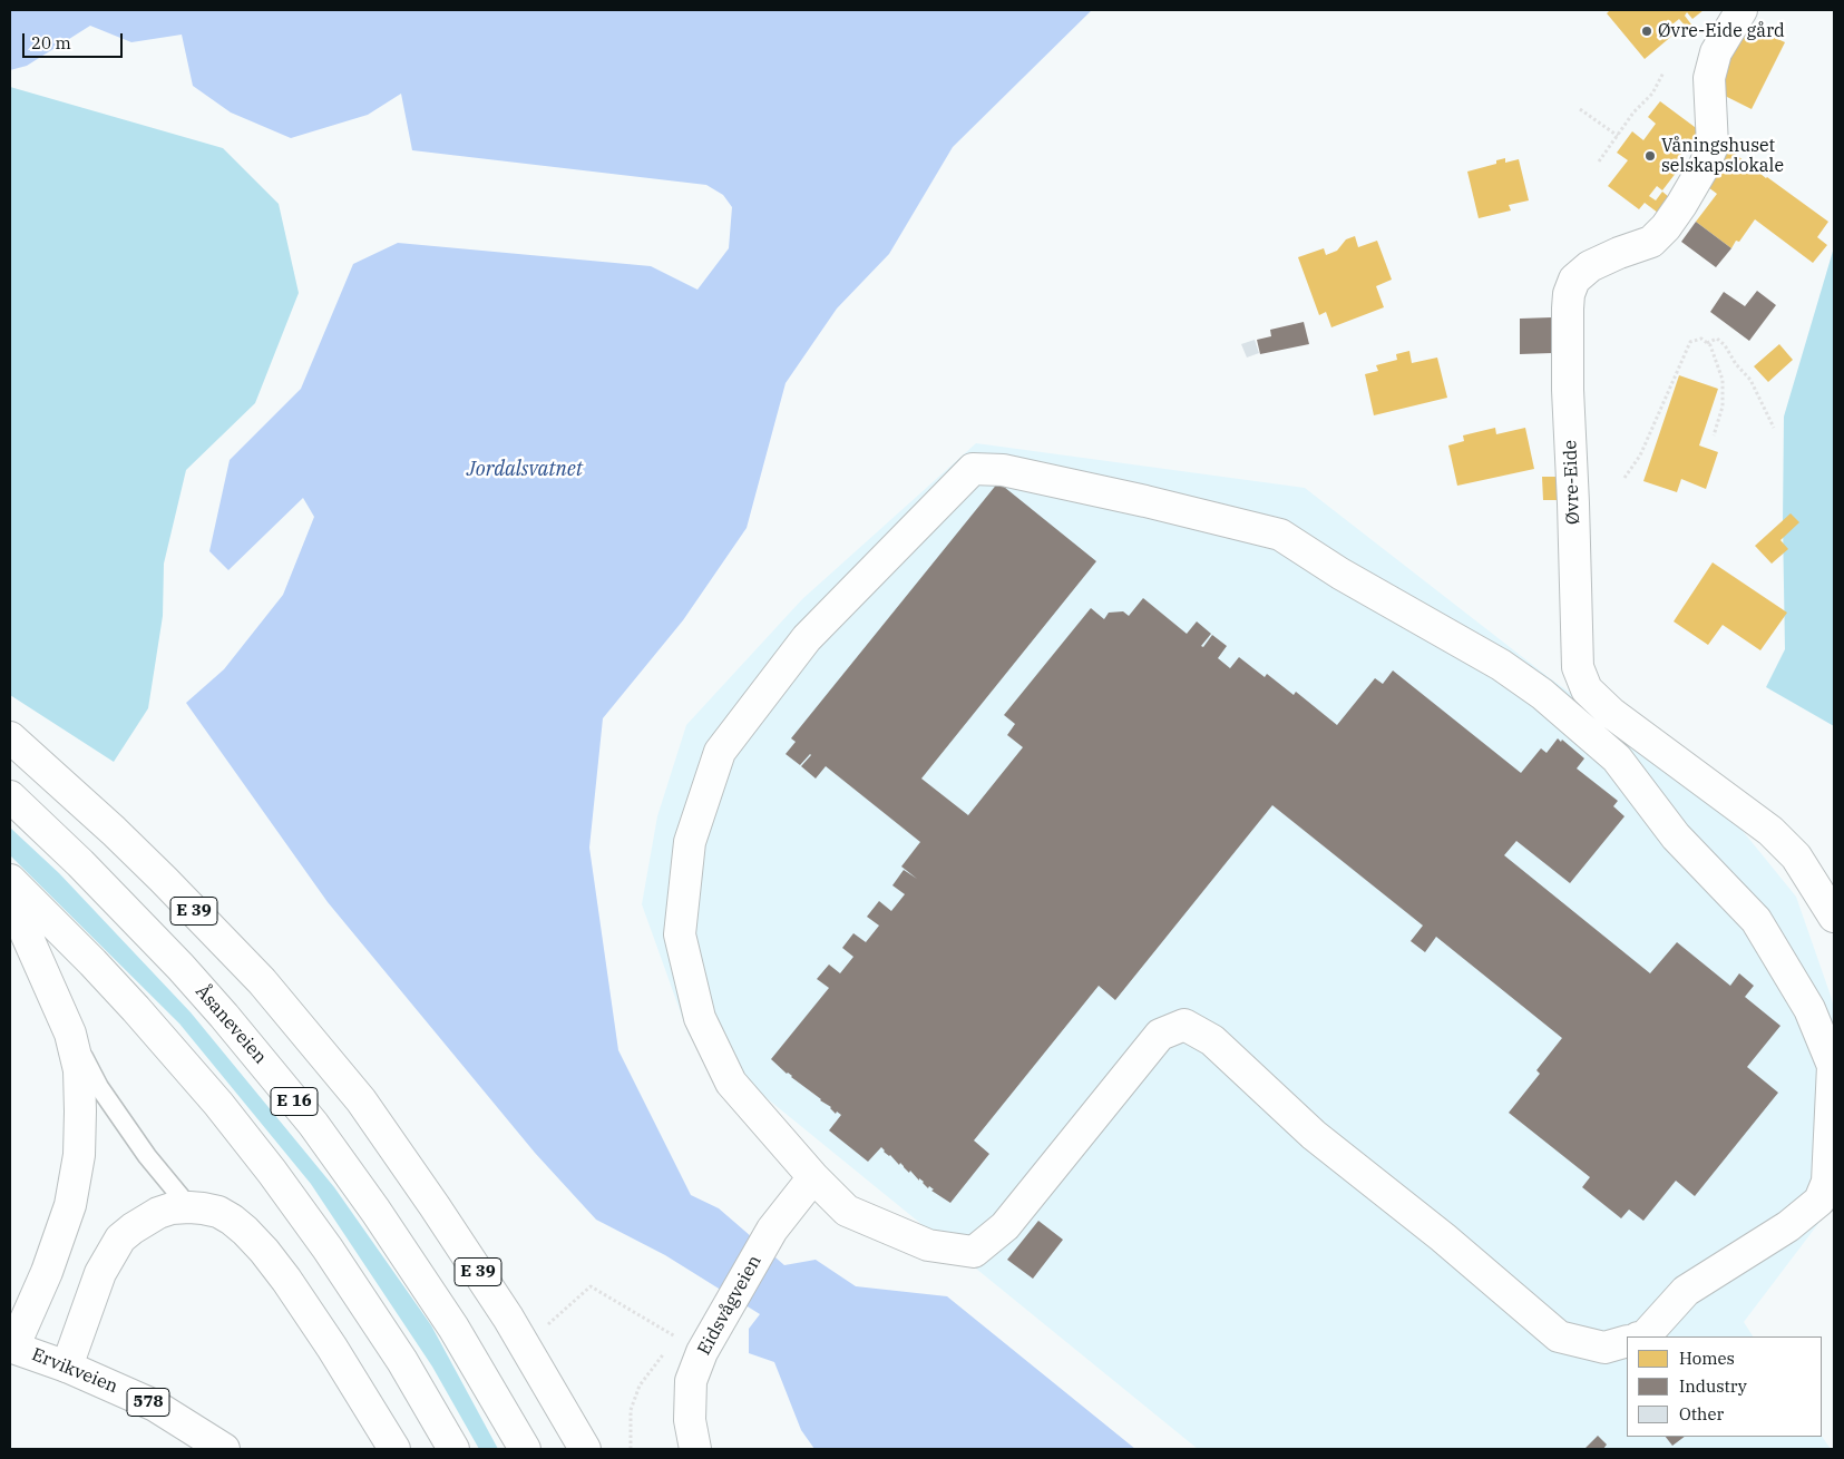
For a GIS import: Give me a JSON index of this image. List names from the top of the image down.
{
  "streets": {
    "main road": [
      "Øvre-Eide",
      "E 39",
      "Åsaneveien",
      "E 16",
      "Eidsvågveien",
      "Ervikveien",
      "578"
    ]
  },
  "water": ["Jordalsvatnet"],
  "places": ["Øvre-Eide gård", "Våningshuset selskapslokale"],
  "legend": ["Homes", "Industry", "Other"],
  "scale_bar": "20 m"
}
